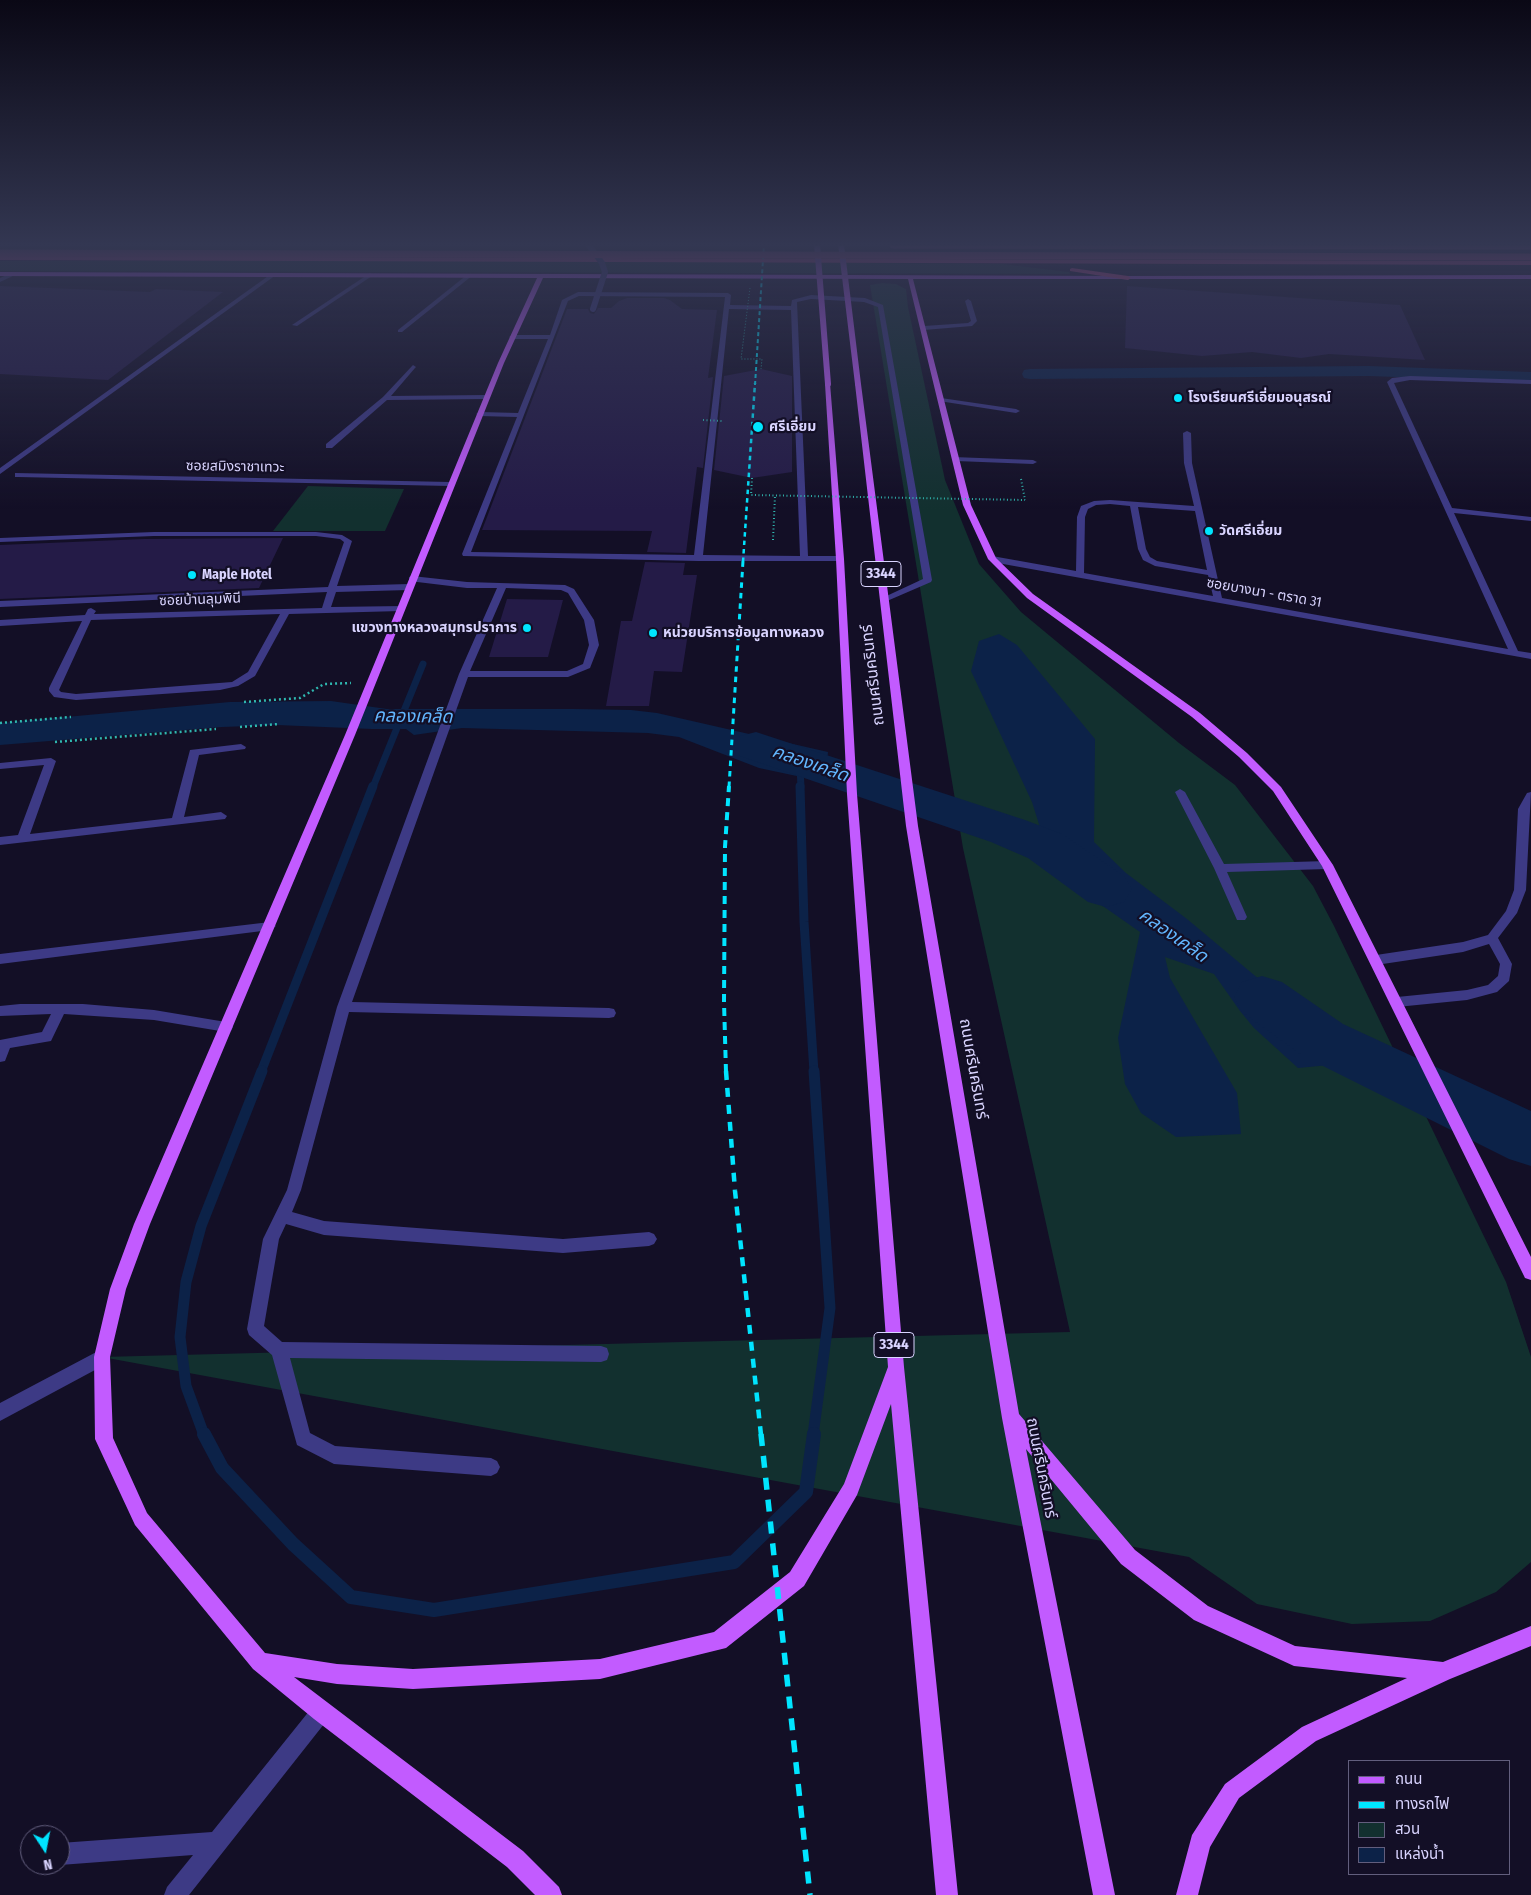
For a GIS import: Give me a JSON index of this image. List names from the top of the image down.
{
  "streets": {
    "main road": ["3344", "ถนนศรีนครินทร์"],
    "street": ["ซอยสมิงราชาเทวะ", "ซอยบางนา - ตราด 31", "ซอยบ้านลุมพินี"]
  },
  "water": ["คลองเคล็ด"],
  "places": [
    "โรงเรียนศรีเอี่ยมอนุสรณ์",
    "ศรีเอี่ยม",
    "วัดศรีเอี่ยม",
    "Maple Hotel",
    "แขวงทางหลวงสมุทรปราการ",
    "หน่วยบริการข้อมูลทางหลวง"
  ],
  "legend": [
    "ถนน",
    "ทางรถไฟ",
    "สวน",
    "แหล่งน้ำ"
  ],
  "north": "bottom"
}
